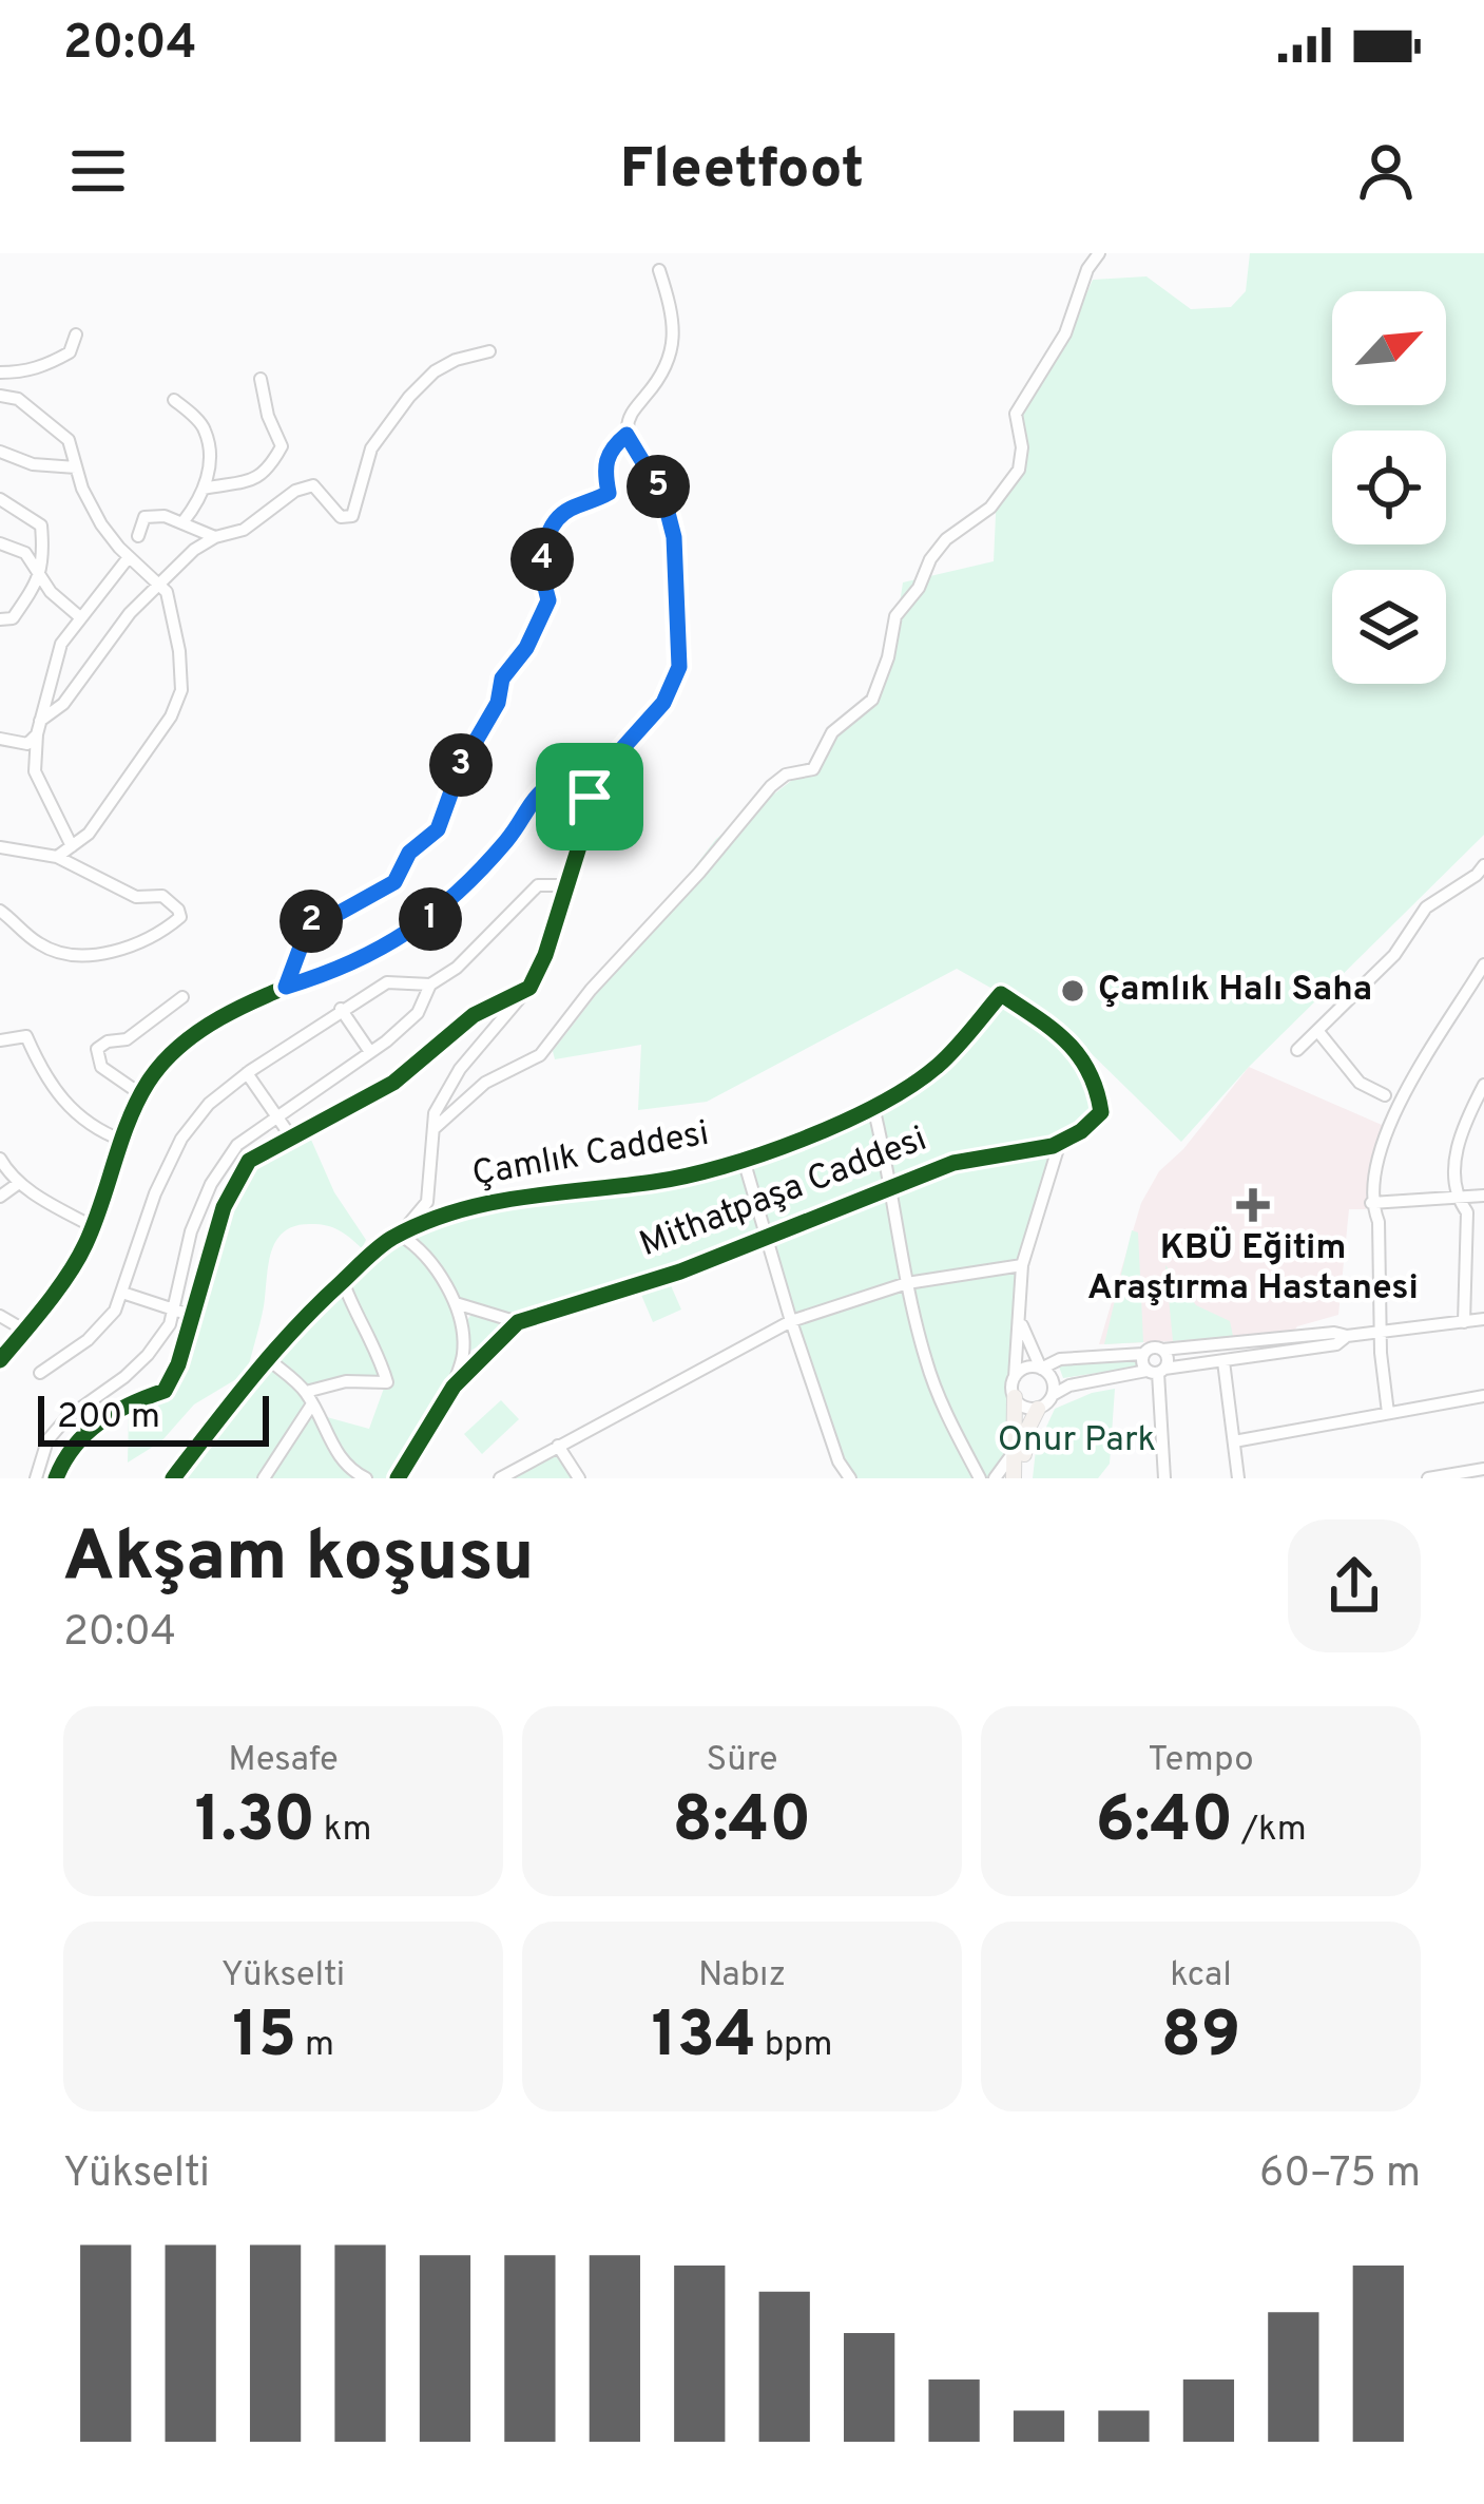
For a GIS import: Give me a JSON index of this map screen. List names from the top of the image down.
{
  "streets": {
    "street": ["Çamlık Caddesi", "Mithatpaşa Caddesi"]
  },
  "crossings": [
    ["Çamlık Caddesi", "Mithatpaşa Caddesi"]
  ],
  "parks": ["Onur Park"],
  "places": {
    "other": ["Çamlık Halı Saha"],
    "health": ["KBÜ Eğitim Araştırma Hastanesi"]
  },
  "scale_bar": "200 m",
  "north": "top right",
  "page": {
    "status": "20:04",
    "header": "Fleetfoot",
    "pins": [
      "5",
      "4",
      "3",
      "1",
      "2"
    ],
    "scale": "200 m",
    "heading": ["Akşam koşusu", "20:04"],
    "stats": [
      ["Mesafe", "1.30 km"],
      ["Süre", "8:40"],
      ["Tempo", "6:40 /km"],
      ["Yükselti", "15 m"],
      ["Nabız", "134 bpm"],
      ["kcal", "89"]
    ],
    "chart": ["Yükselti", "60–75 m"]
  }
}
